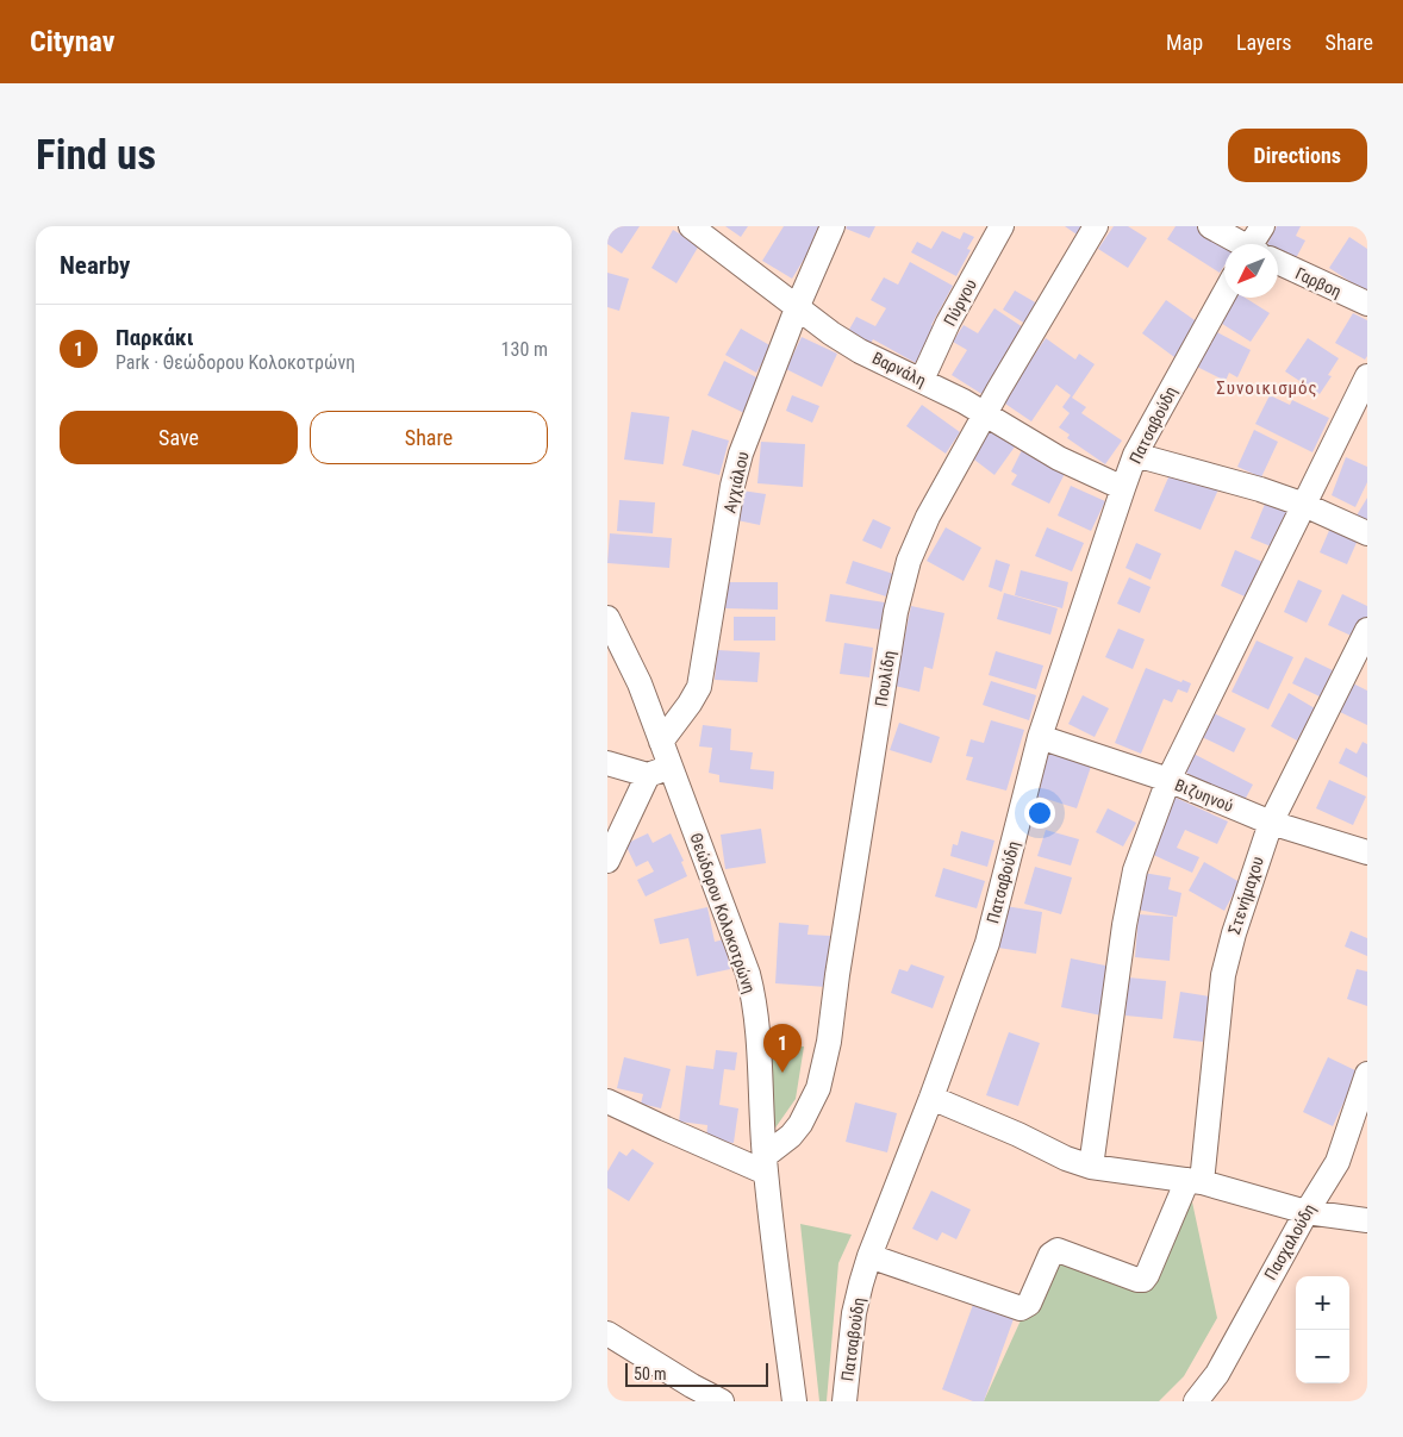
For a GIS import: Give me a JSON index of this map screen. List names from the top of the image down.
{
  "streets": {
    "street": [
      "Γαρβοη",
      "Πύργου",
      "Βαρνάλη",
      "Πατσαβούδη",
      "Αγχιάλου",
      "Πουλίδη",
      "Βιζυηνού",
      "Στενήμαχου",
      "Θεώδορου Κολοκοτρώνη",
      "Πασχαλούδη"
    ]
  },
  "crossings": [
    ["Πύργου", "Βαρνάλη"],
    ["Βαρνάλη", "Πατσαβούδη"],
    ["Βαρνάλη", "Αγχιάλου"],
    ["Βαρνάλη", "Πουλίδη"],
    ["Πατσαβούδη", "Βιζυηνού"],
    ["Πατσαβούδη", "Στενήμαχου"],
    ["Αγχιάλου", "Θεώδορου Κολοκοτρώνη"],
    ["Πουλίδη", "Θεώδορου Κολοκοτρώνη"],
    ["Βιζυηνού", "Στενήμαχου"]
  ],
  "districts": ["Συνοικισμός"],
  "scale_bar": "50 m",
  "north": "bottom left",
  "page": {
    "header": "Citynav",
    "nav": ["Map", "Layers", "Share"],
    "buttons": [
      "Directions",
      ["Save", "Share"]
    ],
    "title": "Find us",
    "heading": "Nearby",
    "list": [
      {
        "mark": "1",
        "name": "Παρκάκι",
        "note": "Park · Θεώδορου Κολοκοτρώνη",
        "value": "130 m"
      }
    ],
    "pins": "1",
    "map_buttons": ["+", "−"],
    "scale": "50 m"
  }
}
